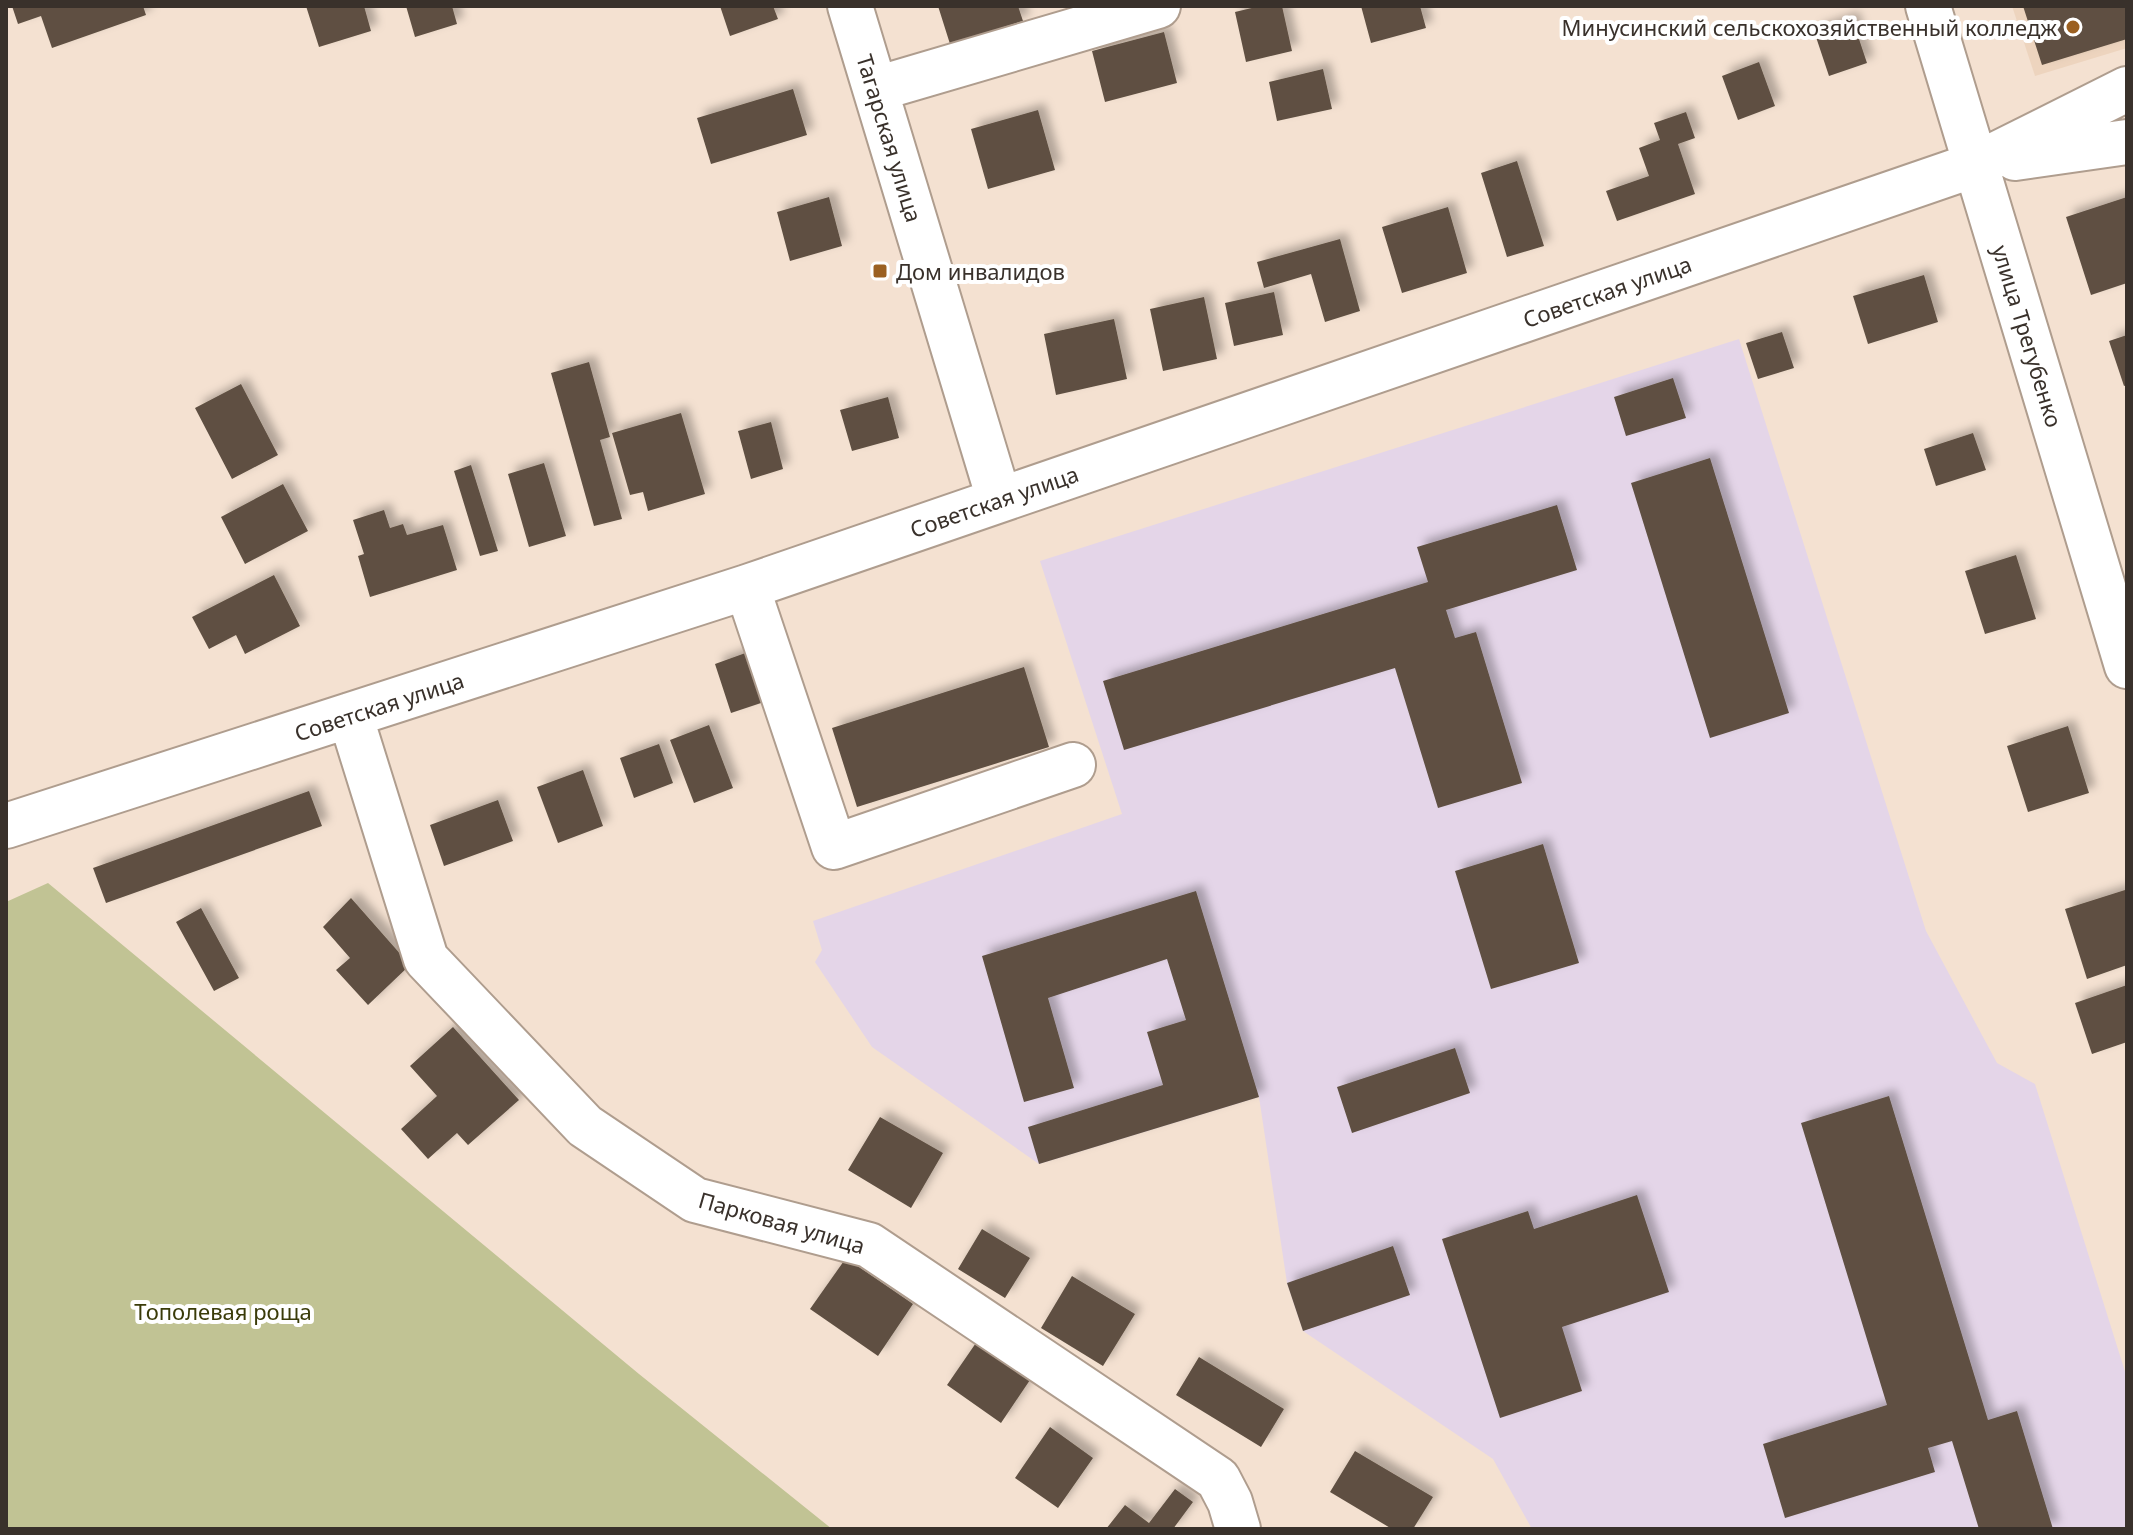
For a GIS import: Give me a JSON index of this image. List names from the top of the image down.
{
  "streets": {
    "street": [
      "Тагарская улица",
      "Советская улица",
      "улица Трегубенко",
      "Парковая улица"
    ]
  },
  "crossings": [
    ["Тагарская улица", "Советская улица"],
    ["Советская улица", "улица Трегубенко"],
    ["Советская улица", "Парковая улица"]
  ],
  "parks": ["Тополевая роща"],
  "places": {
    "other": ["Минусинский сельскохозяйственный колледж"],
    "transit": ["Дом инвалидов"]
  }
}
